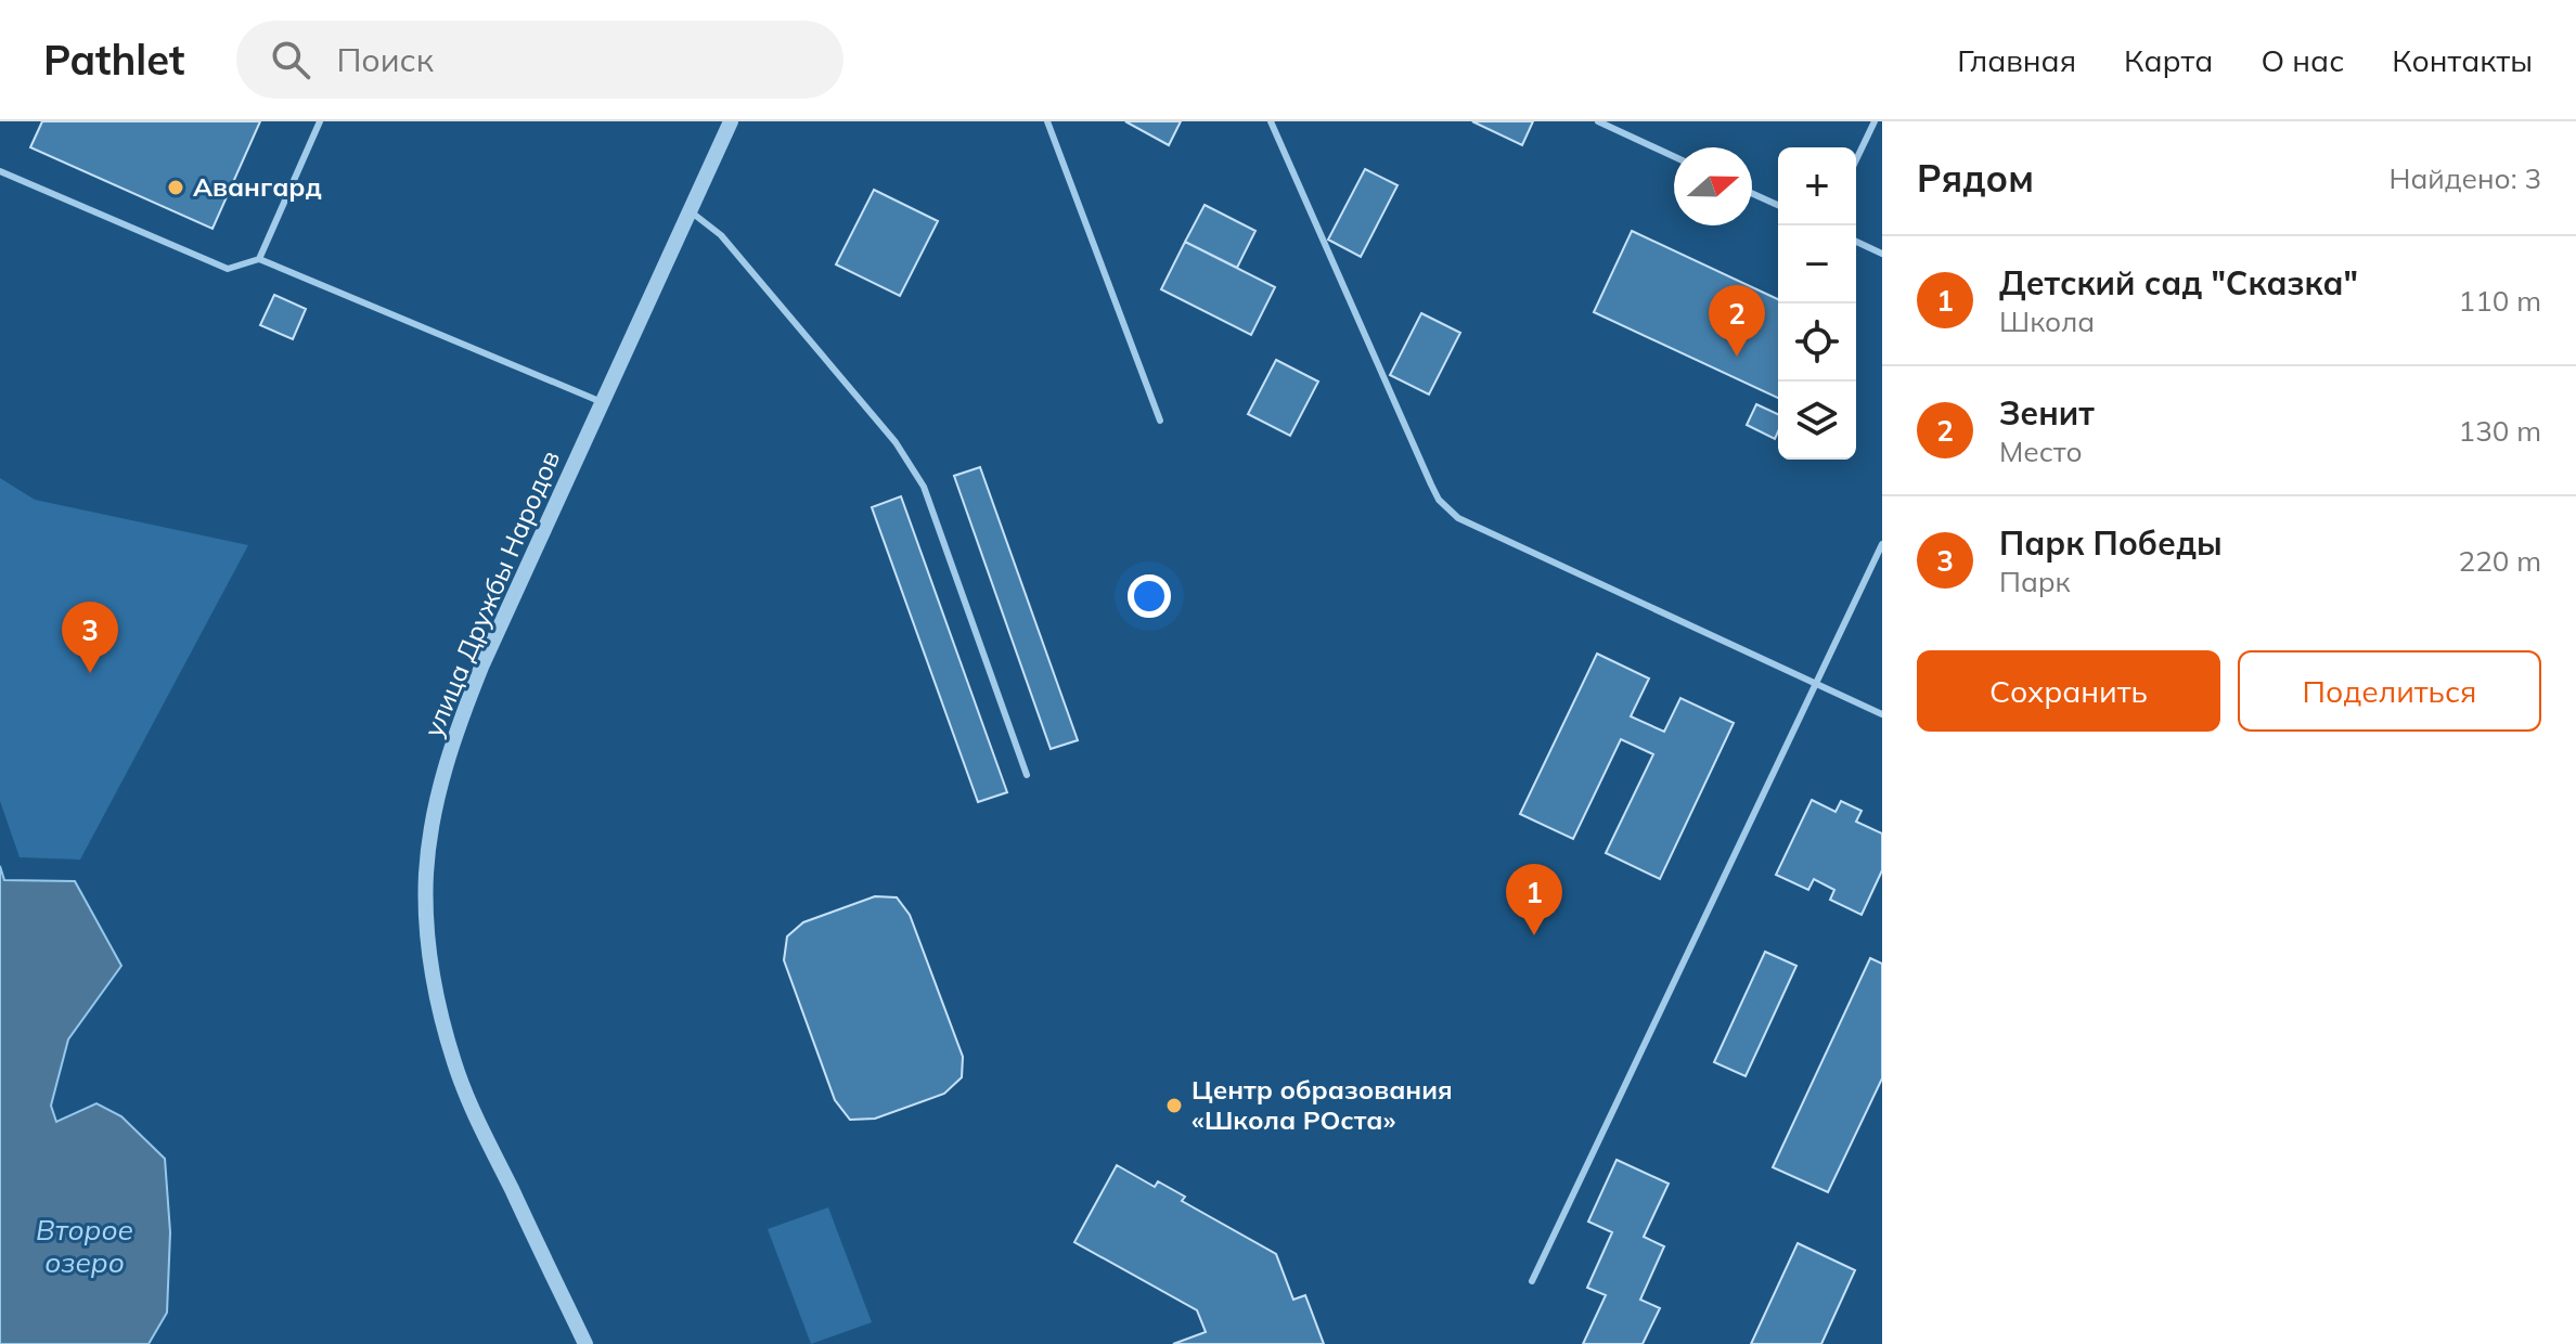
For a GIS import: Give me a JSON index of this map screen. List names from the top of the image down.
{
  "streets": {
    "street": ["улица Дружбы Народов"]
  },
  "water": ["Второе озеро"],
  "places": ["Авангард", "Центр образования «Школа РОста»"],
  "north": "right",
  "page": {
    "header": "Pathlet",
    "search": "Поиск",
    "nav": [
      "Главная",
      "Карта",
      "О нас",
      "Контакты"
    ],
    "heading": ["Рядом", "Найдено: 3"],
    "map_buttons": ["+", "−"],
    "list": [
      {
        "mark": "1",
        "name": "Детский сад \"Сказка\"",
        "note": "Школа",
        "value": "110 m"
      },
      {
        "mark": "2",
        "name": "Зенит",
        "note": "Место",
        "value": "130 m"
      },
      {
        "mark": "3",
        "name": "Парк Победы",
        "note": "Парк",
        "value": "220 m"
      }
    ],
    "pins": ["2", "3", "1"],
    "buttons": ["Сохранить", "Поделиться"]
  }
}
